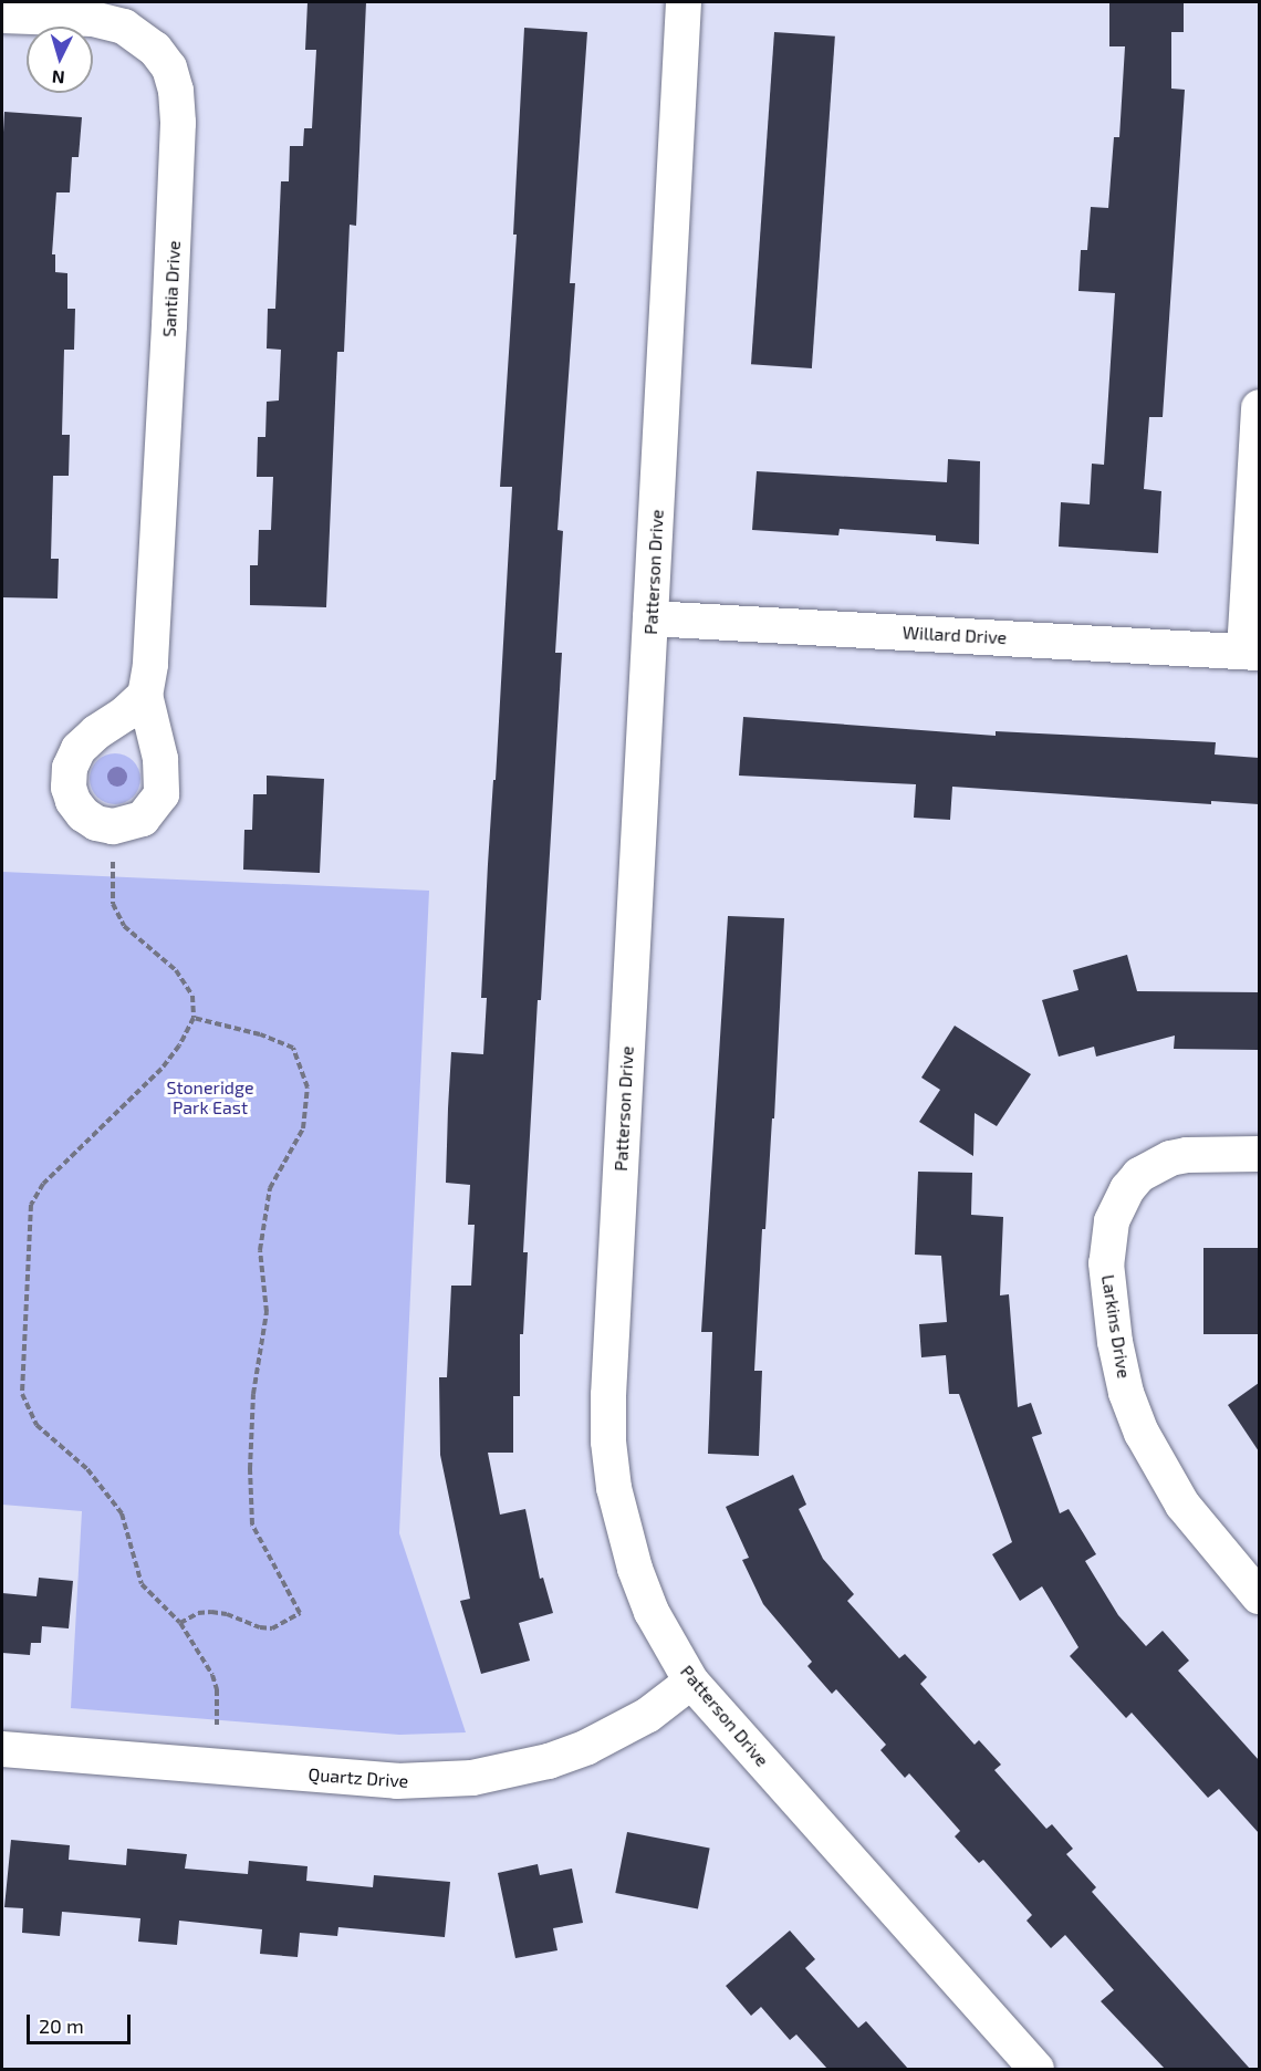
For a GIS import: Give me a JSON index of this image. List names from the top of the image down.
{
  "streets": {
    "street": [
      "Santia Drive",
      "Patterson Drive",
      "Willard Drive",
      "Larkins Drive",
      "Quartz Drive"
    ]
  },
  "crossings": [
    ["Patterson Drive", "Willard Drive"],
    ["Patterson Drive", "Quartz Drive"]
  ],
  "parks": ["Stoneridge Park East"],
  "scale_bar": "20 m",
  "north": "bottom"
}
